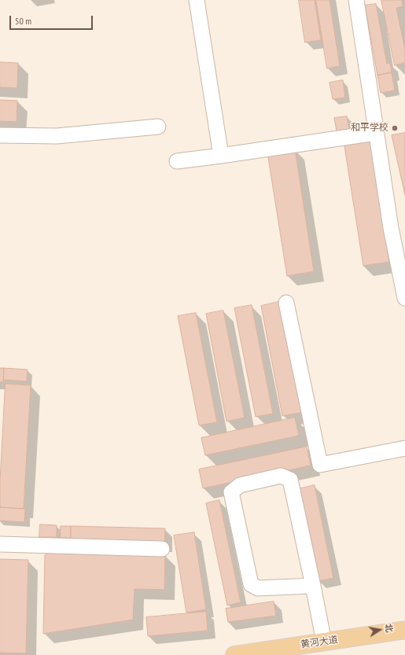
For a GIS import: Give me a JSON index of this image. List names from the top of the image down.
{
  "streets": {
    "main road": ["黄河大道"]
  },
  "places": ["和平学校"],
  "scale_bar": "50 m",
  "north": "right"
}
